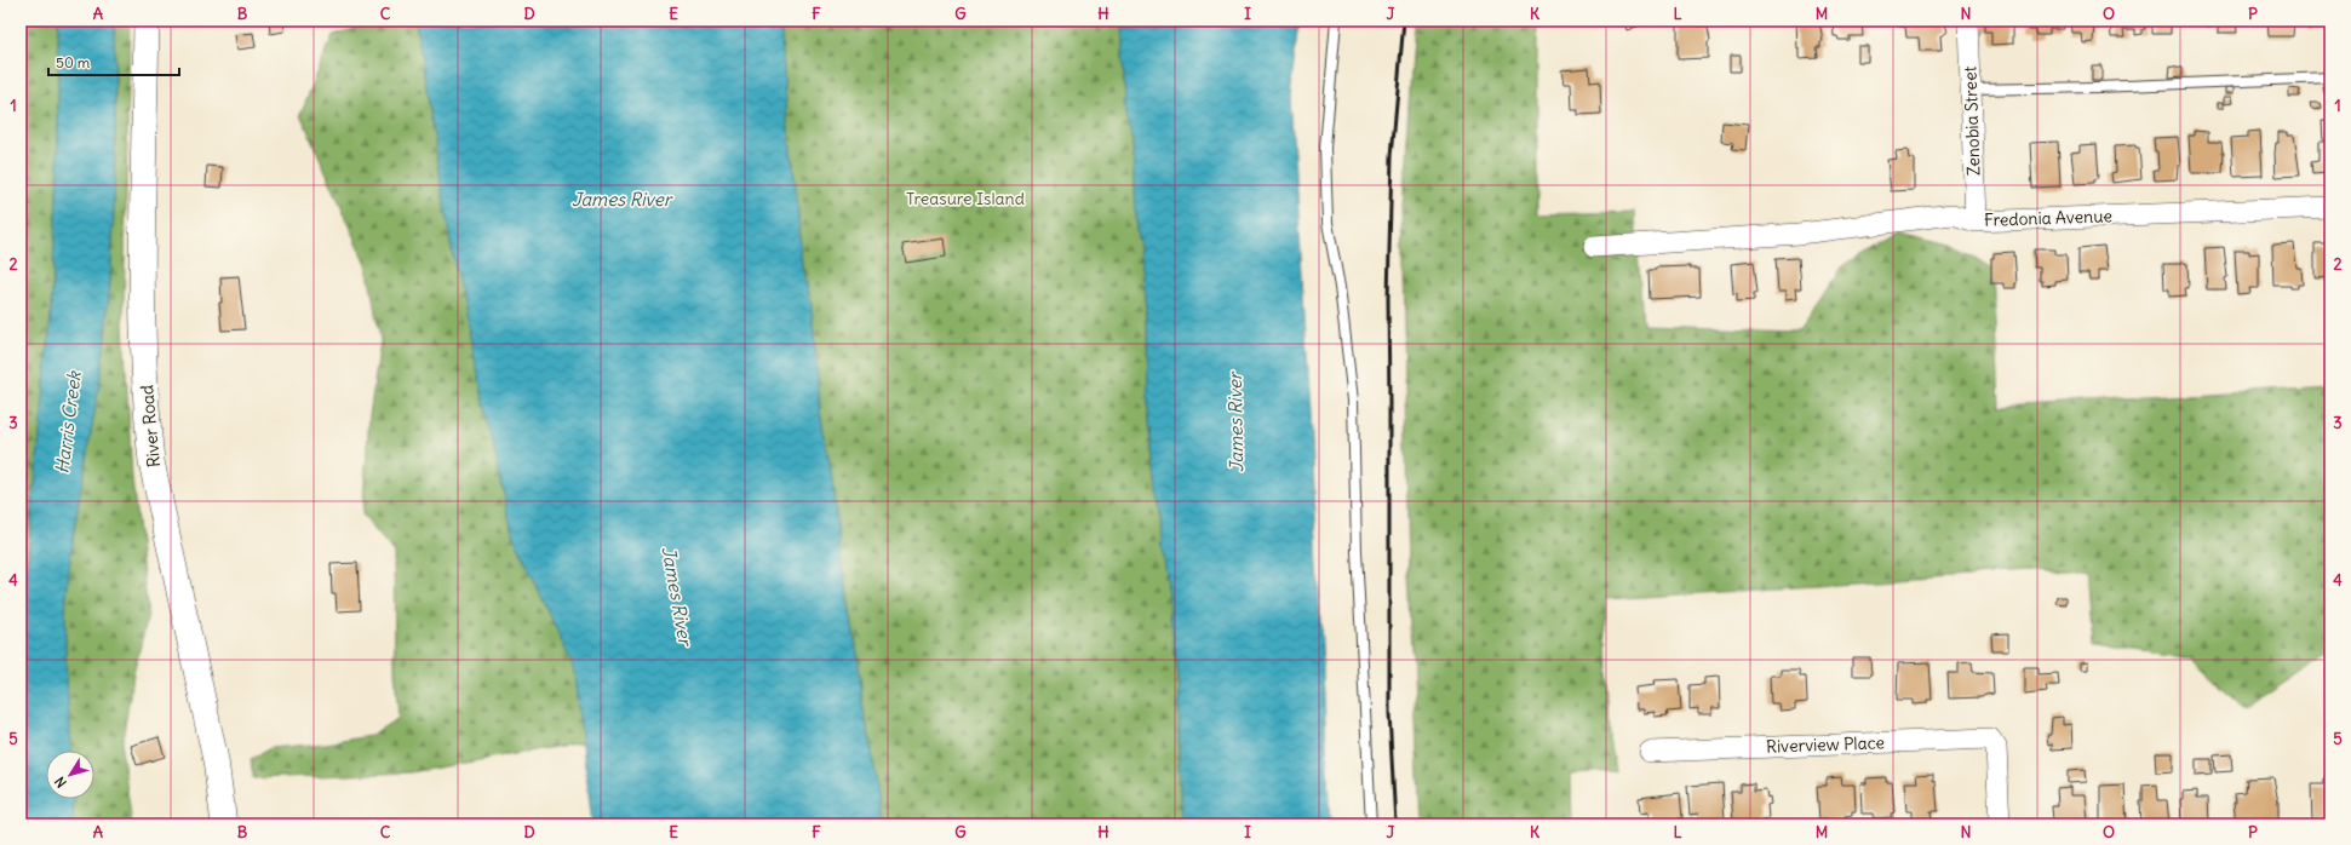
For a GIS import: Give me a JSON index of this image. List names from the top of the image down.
{
  "streets": {
    "street": [
      "Zenobia Street",
      "Fredonia Avenue",
      "River Road",
      "Riverview Place"
    ]
  },
  "crossings": [
    ["Zenobia Street", "Fredonia Avenue"]
  ],
  "water": ["James River", "Harris Creek"],
  "parks": ["Treasure Island"],
  "scale_bar": "50 m",
  "north": "bottom left",
  "grid": {
    "columns": [
      "A",
      "B",
      "C",
      "D",
      "E",
      "F",
      "G",
      "H",
      "I",
      "J",
      "K",
      "L",
      "M",
      "N",
      "O",
      "P"
    ],
    "rows": [
      "1",
      "2",
      "3",
      "4",
      "5"
    ]
  }
}
